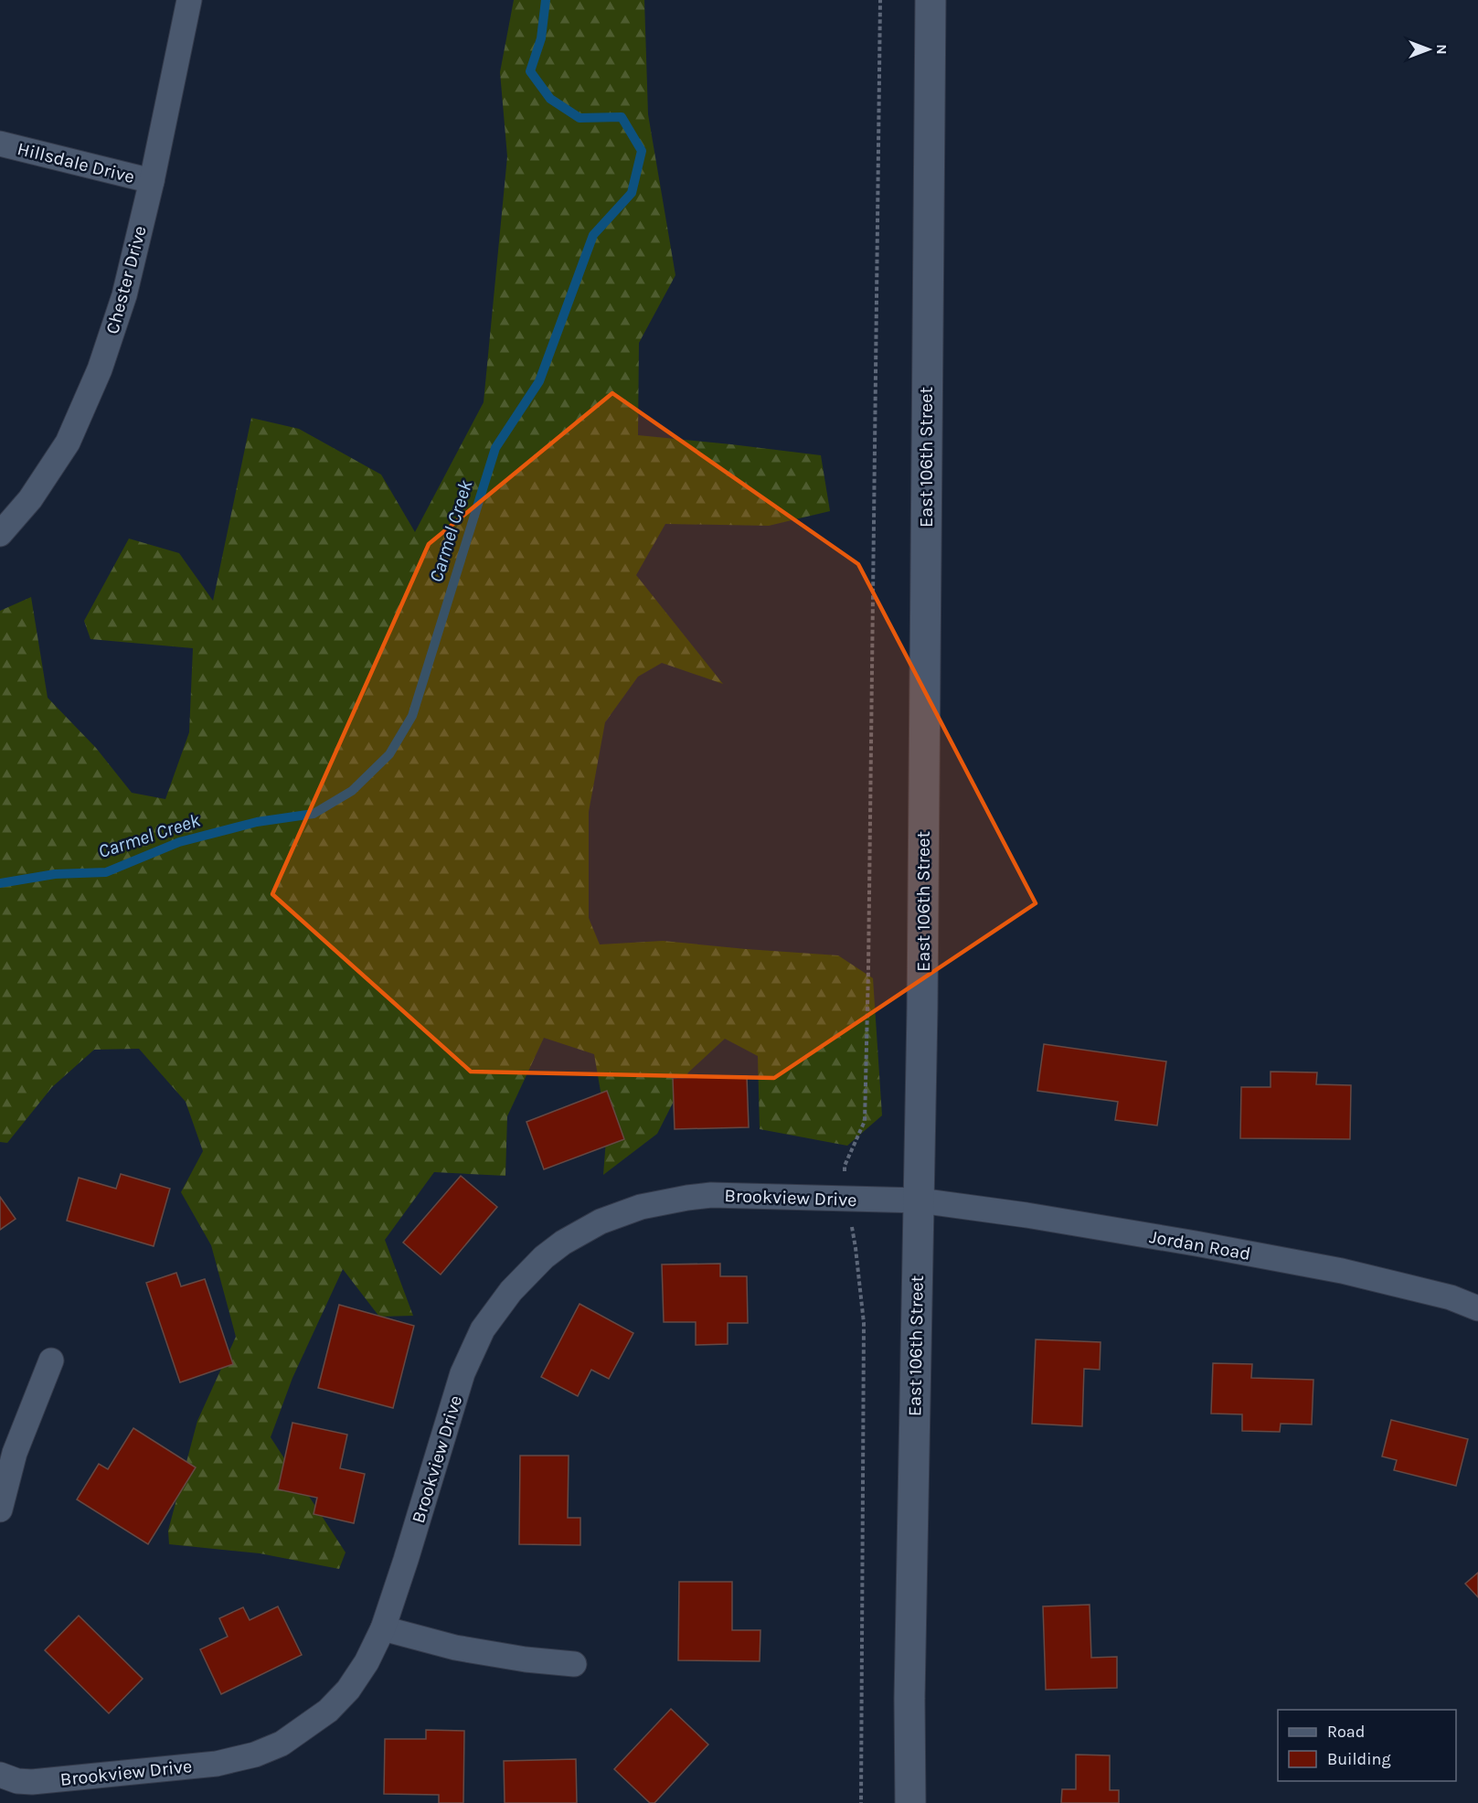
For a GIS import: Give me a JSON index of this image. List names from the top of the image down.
{
  "streets": {
    "street": [
      "Hillsdale Drive",
      "Chester Drive",
      "East 106th Street",
      "Brookview Drive",
      "Jordan Road"
    ]
  },
  "crossings": [
    ["Hillsdale Drive", "Chester Drive"],
    ["East 106th Street", "Brookview Drive"],
    ["East 106th Street", "Jordan Road"],
    ["Brookview Drive", "Jordan Road"]
  ],
  "water": ["Carmel Creek"],
  "legend": ["Road", "Building"],
  "north": "right"
}
